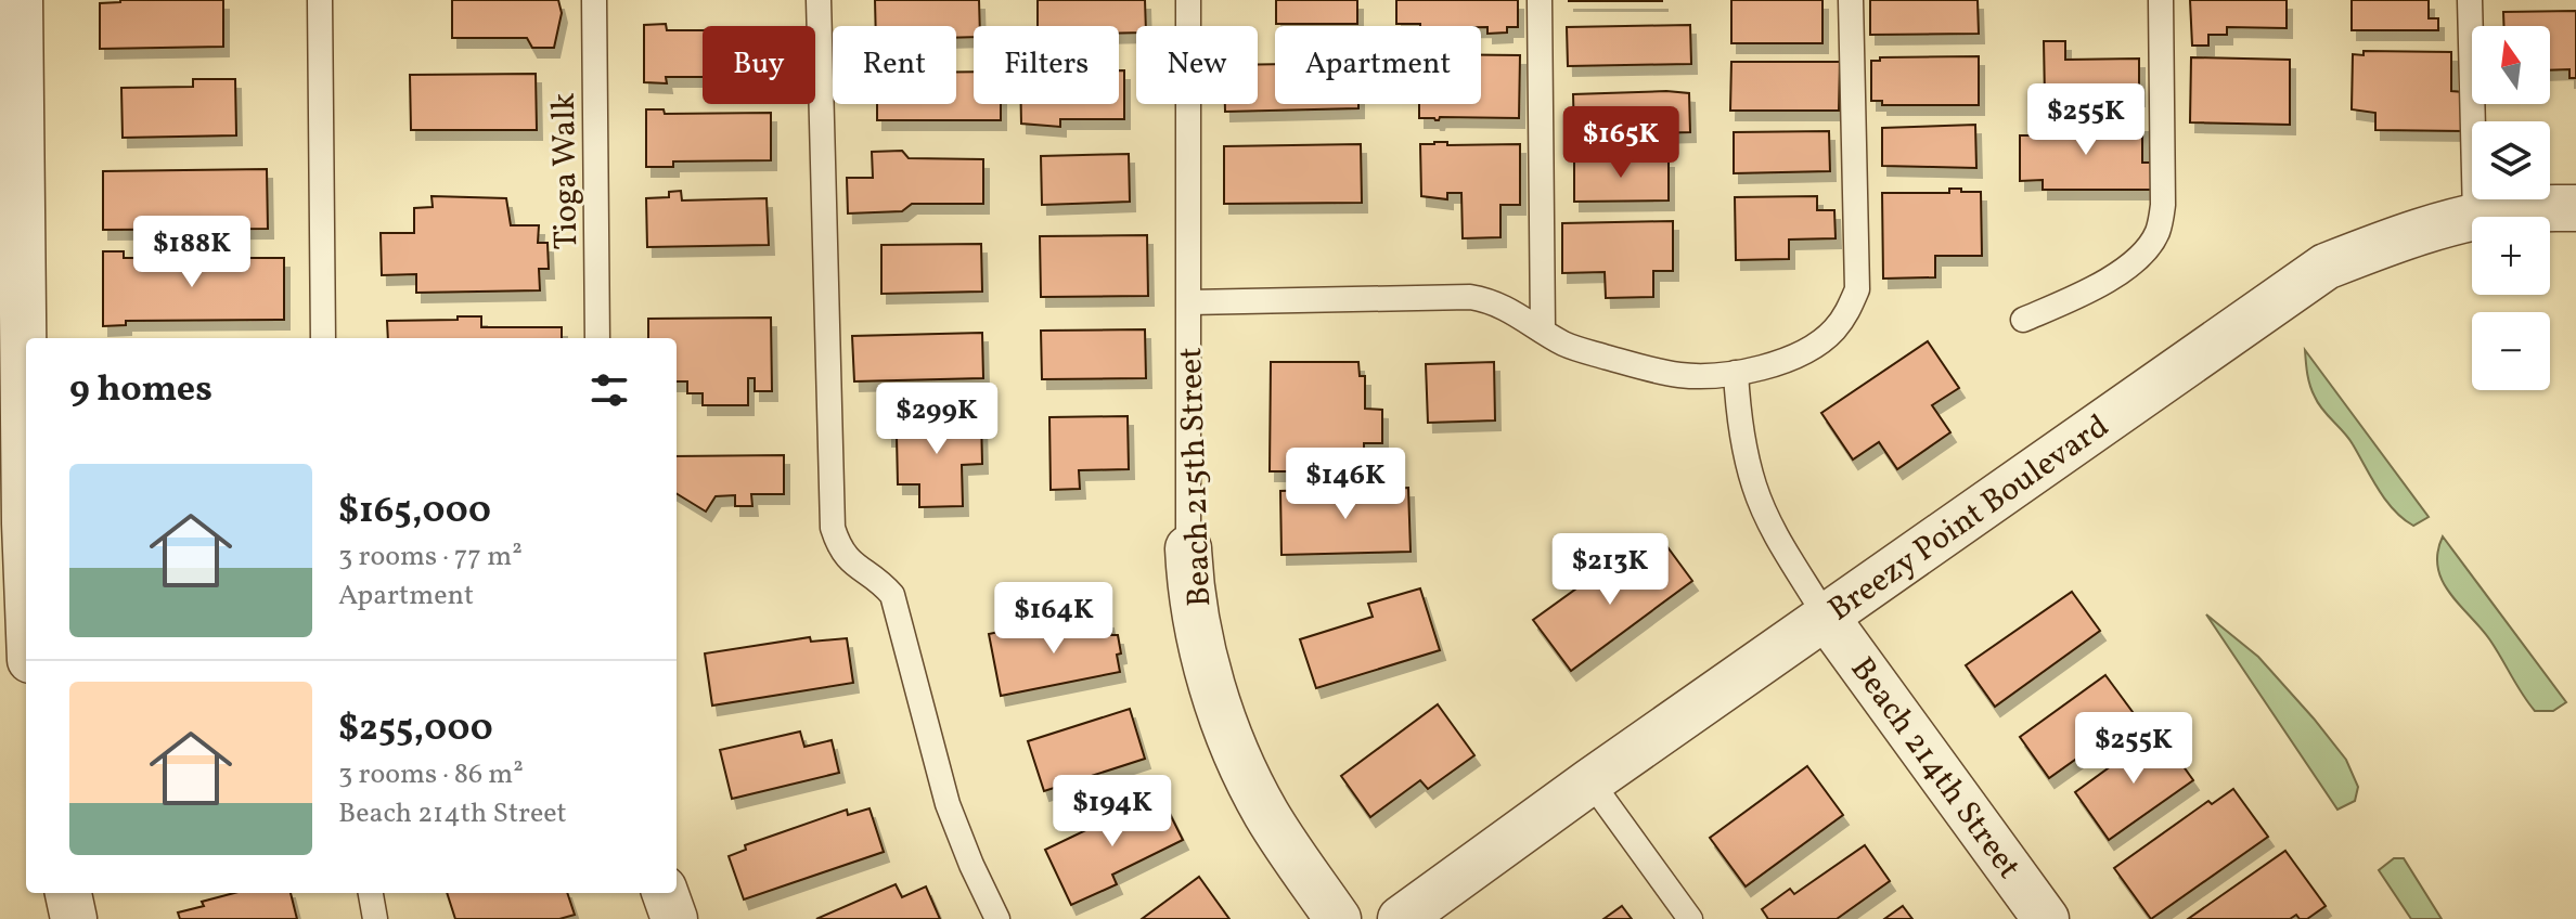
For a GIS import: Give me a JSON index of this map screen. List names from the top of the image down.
{
  "streets": {
    "street": ["Beach 215th Street", "Breezy Point Boulevard", "Beach 214th Street"],
    "lane": ["Tioga Walk"]
  },
  "crossings": [
    ["Breezy Point Boulevard", "Beach 214th Street"]
  ],
  "north": "top",
  "page": {
    "map_buttons": ["+", "−"],
    "chip": [
      "Buy",
      "Rent",
      "Filters",
      "New",
      "Apartment"
    ],
    "price": [
      "$255K",
      "$165K",
      "$188K",
      "$299K",
      "$146K",
      "$213K",
      "$164K",
      "$255K",
      "$194K"
    ],
    "heading": "9 homes",
    "list": [
      {
        "name": "$165,000",
        "note": "3 rooms · 77 m² · Apartment"
      },
      {
        "name": "$255,000",
        "note": "3 rooms · 86 m² · Beach 214th Street"
      }
    ]
  }
}
